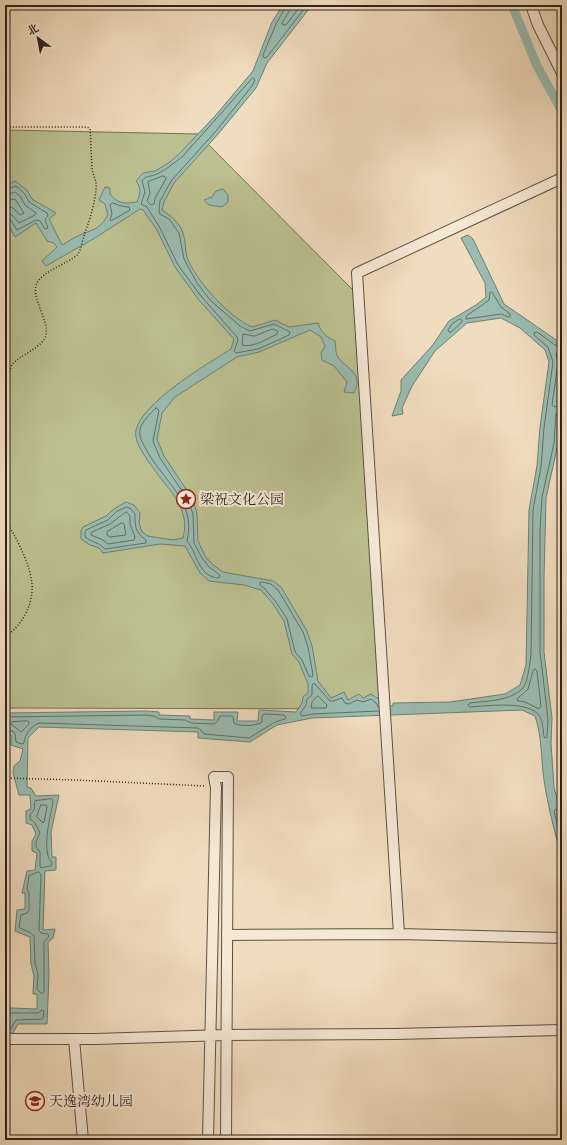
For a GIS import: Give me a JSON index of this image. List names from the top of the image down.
{
  "places": {
    "place": ["梁祝文化公园"],
    "school or university": ["天逸湾幼儿园"]
  },
  "north": "top left"
}
